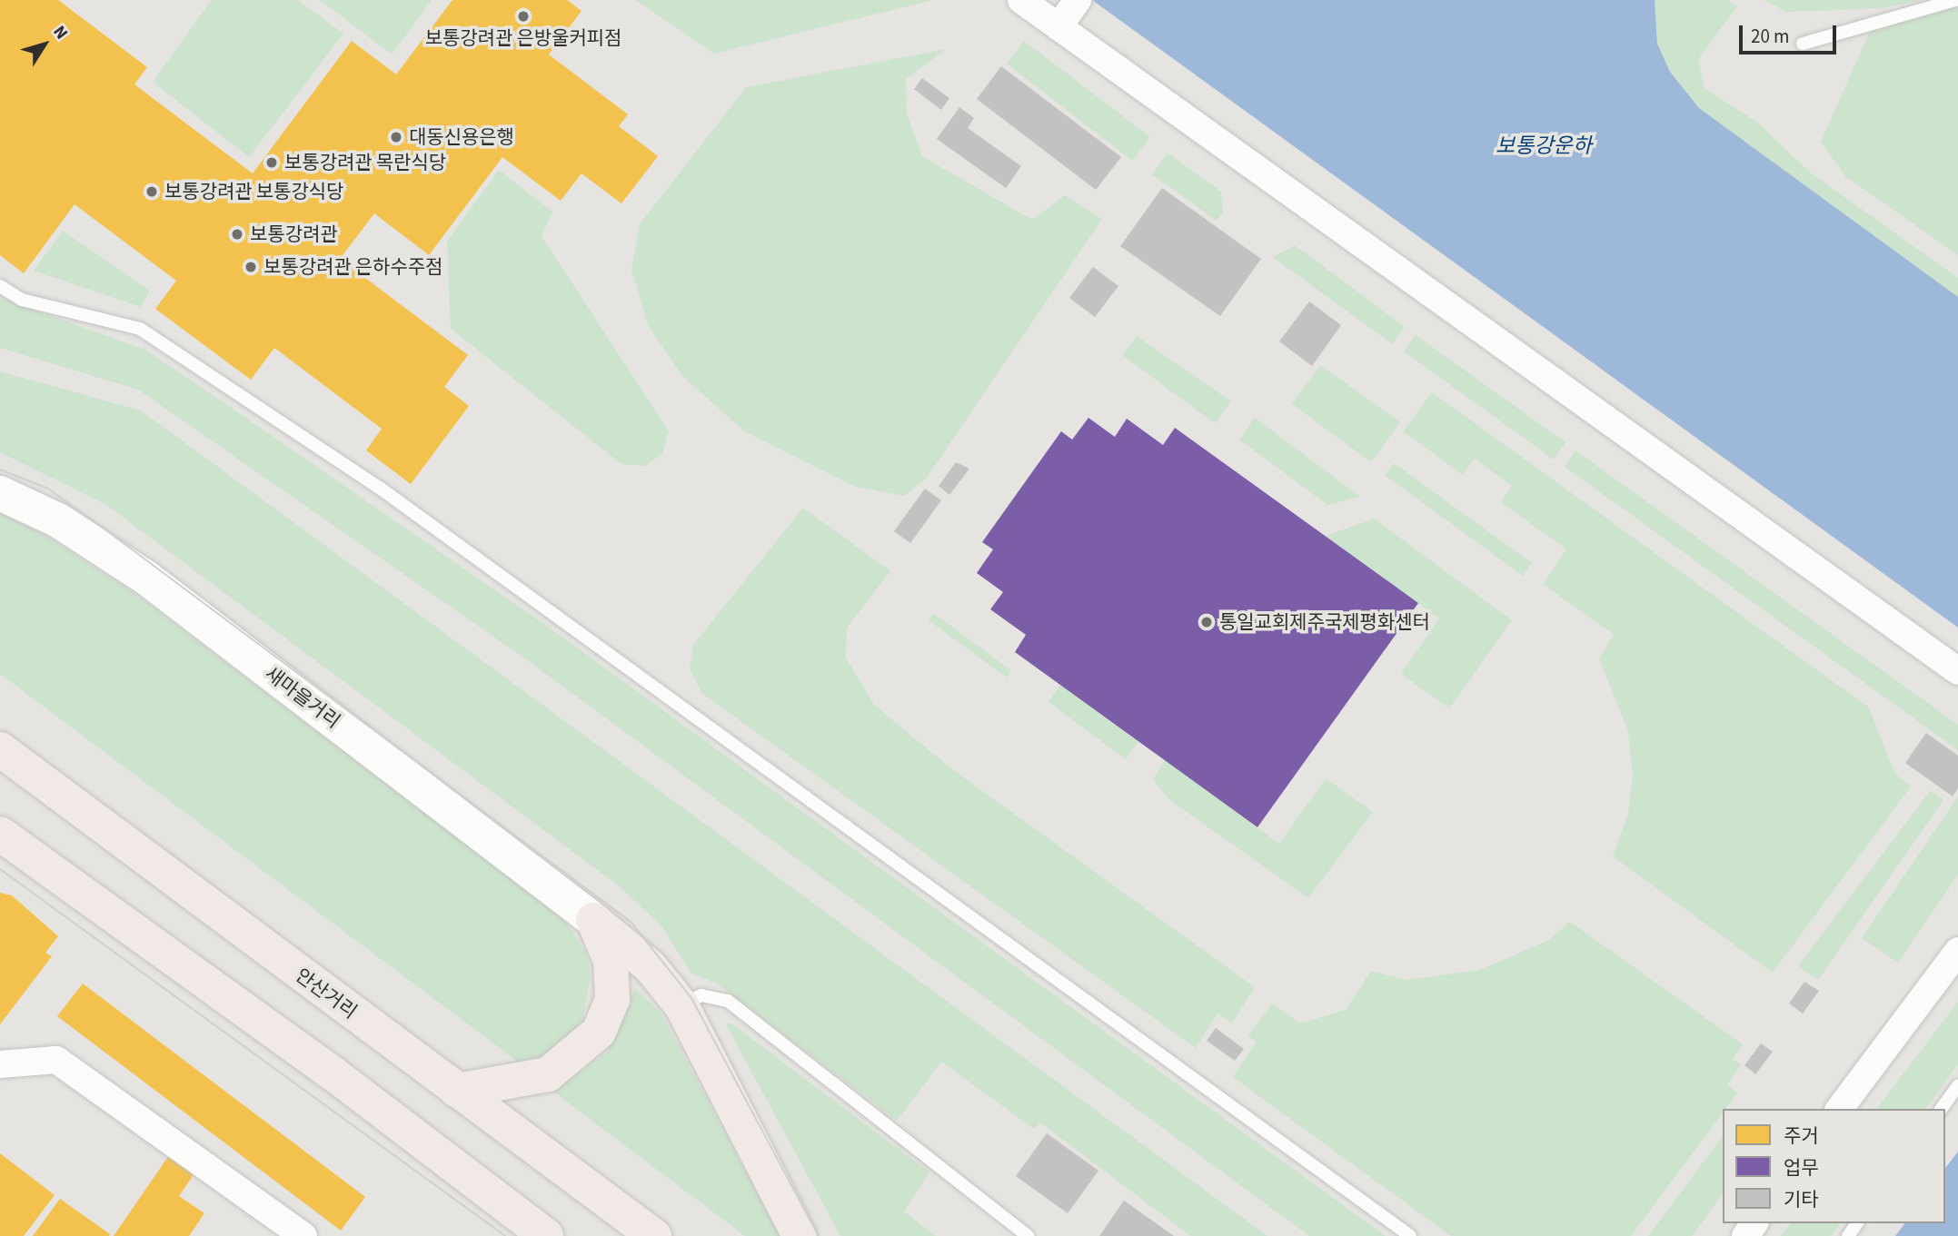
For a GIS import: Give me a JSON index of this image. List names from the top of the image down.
{
  "streets": {
    "main road": ["새마을거리", "안산거리"]
  },
  "water": ["보통강운하"],
  "places": [
    "보통강려관 은방울커피점",
    "대동신용은행",
    "보통강려관 목란식당",
    "보통강려관 보통강식당",
    "보통강려관",
    "보통강려관 은하수주점",
    "통일교회제주국제평화센터"
  ],
  "legend": ["주거", "업무", "기타"],
  "scale_bar": "20 m",
  "north": "top right"
}
